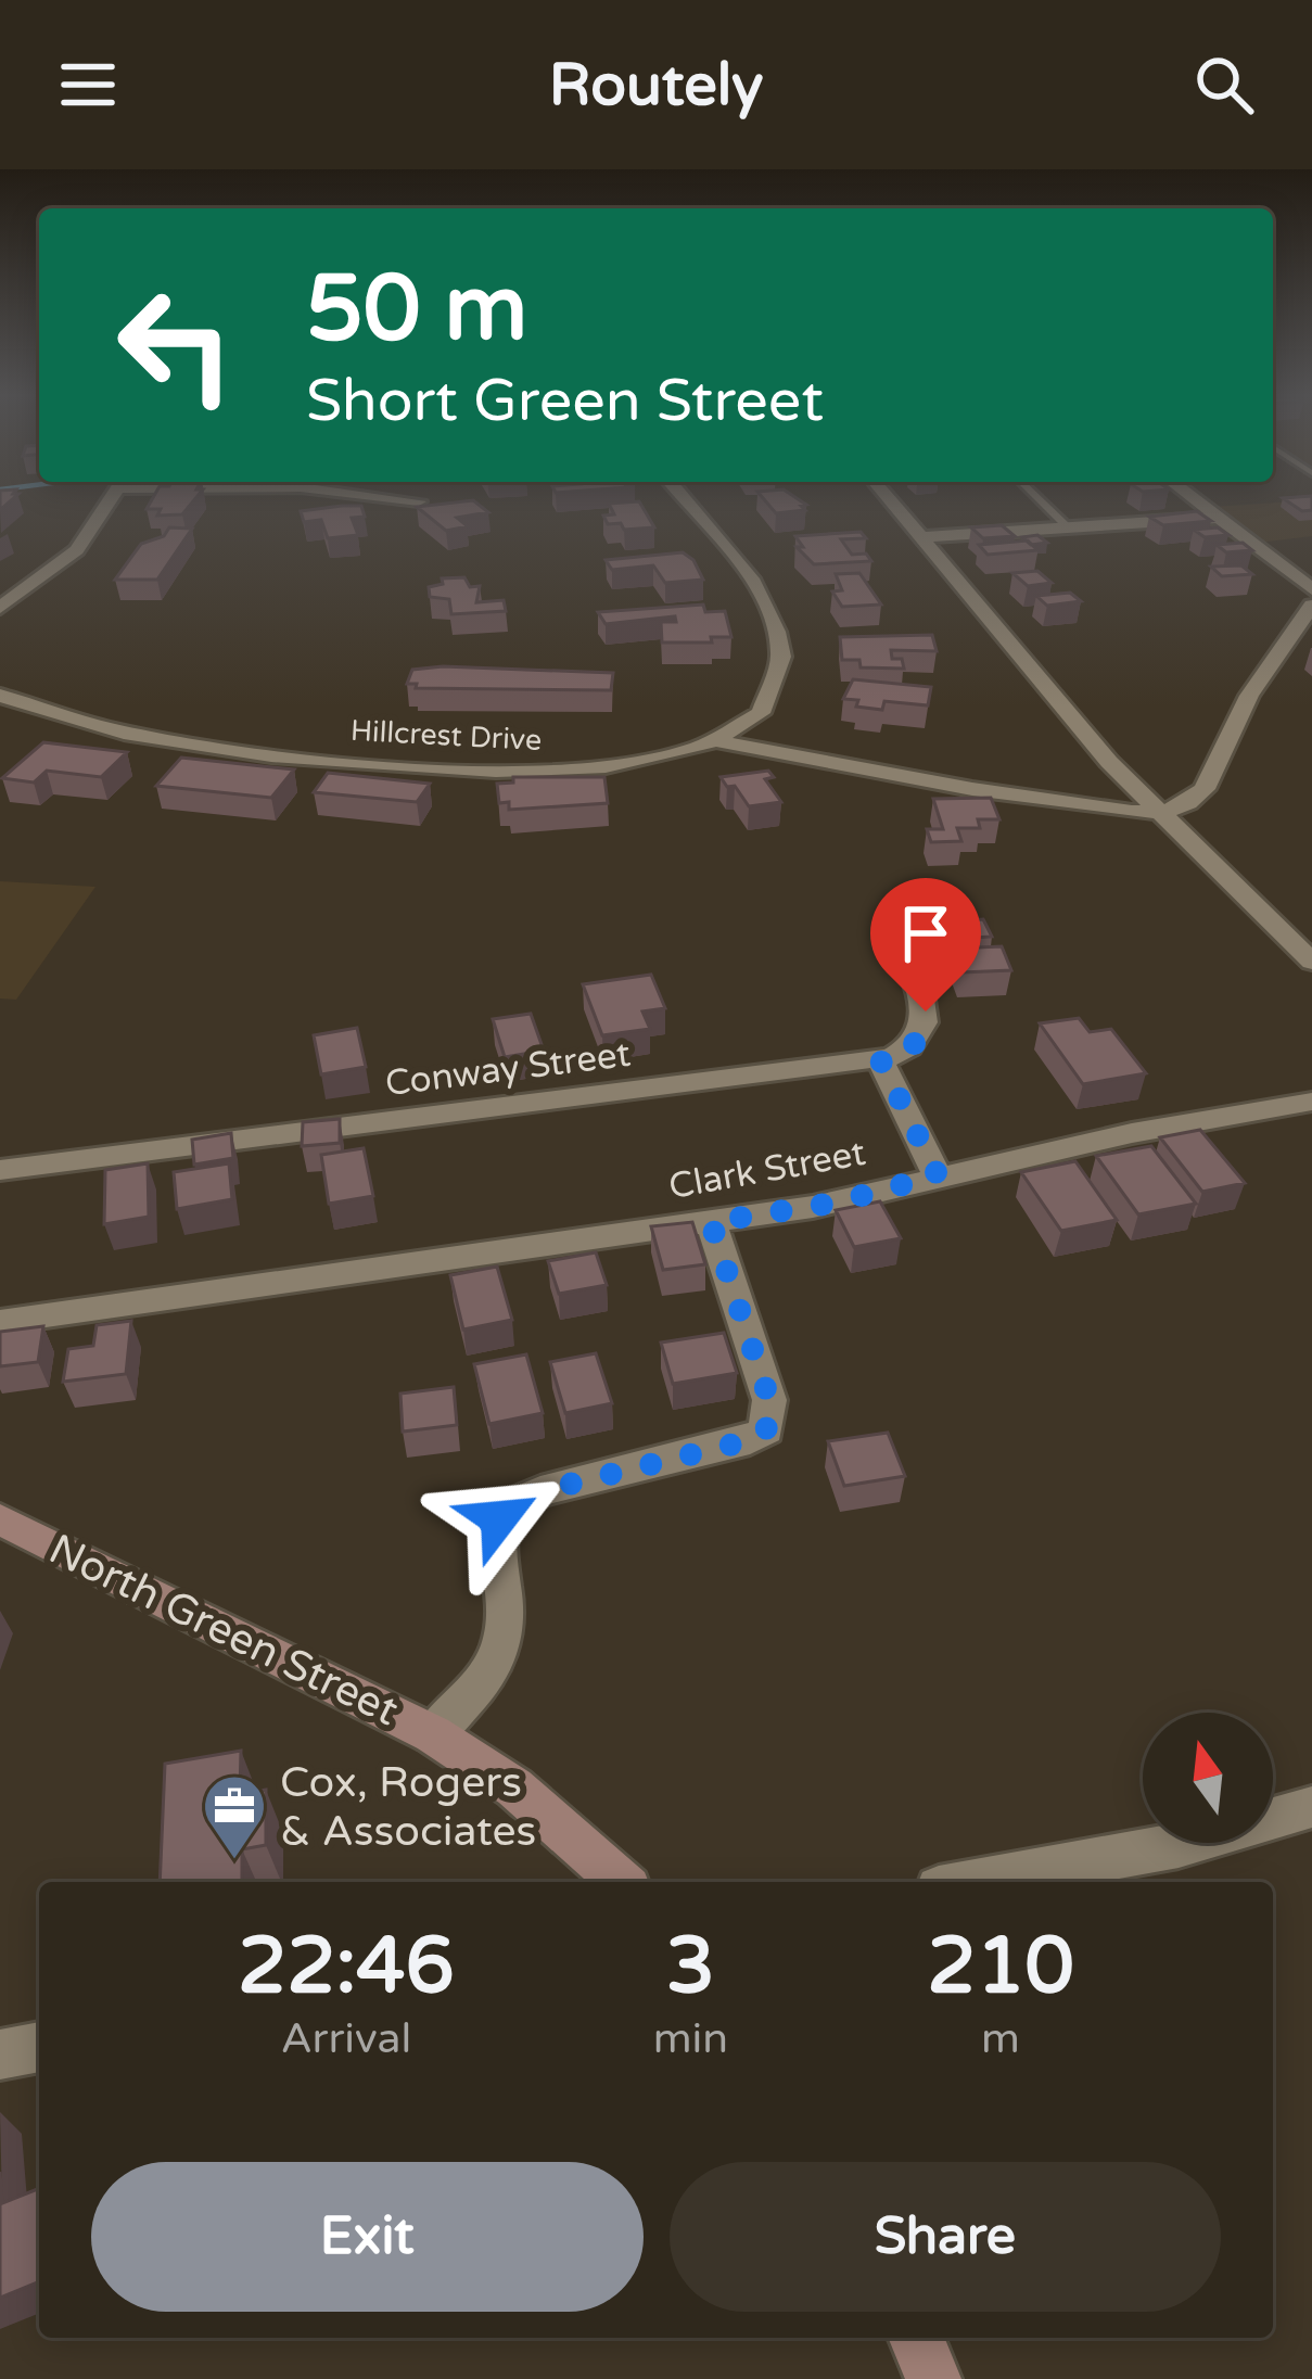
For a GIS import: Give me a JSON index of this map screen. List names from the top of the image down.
{
  "streets": {
    "street": [
      "Hillcrest Drive",
      "Conway Street",
      "Clark Street",
      "North Green Street"
    ]
  },
  "places": {
    "office": ["Cox, Rogers & Associates"]
  },
  "north": "top",
  "page": {
    "header": "Routely",
    "turn": ["50 m", "Short Green Street"],
    "eta": [
      "22:46",
      "Arrival",
      "3",
      "min",
      "210",
      "m"
    ],
    "buttons": ["Exit", "Share"]
  }
}
